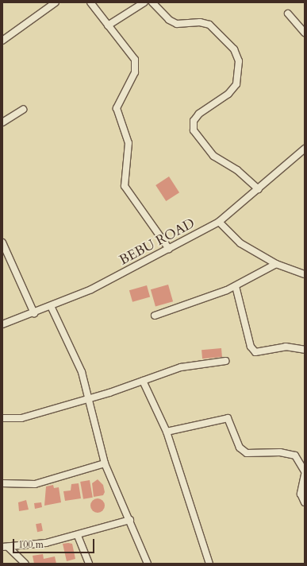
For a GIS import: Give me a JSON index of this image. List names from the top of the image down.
{
  "streets": {
    "street": ["BEBU ROAD"]
  },
  "scale_bar": "100 m"
}
